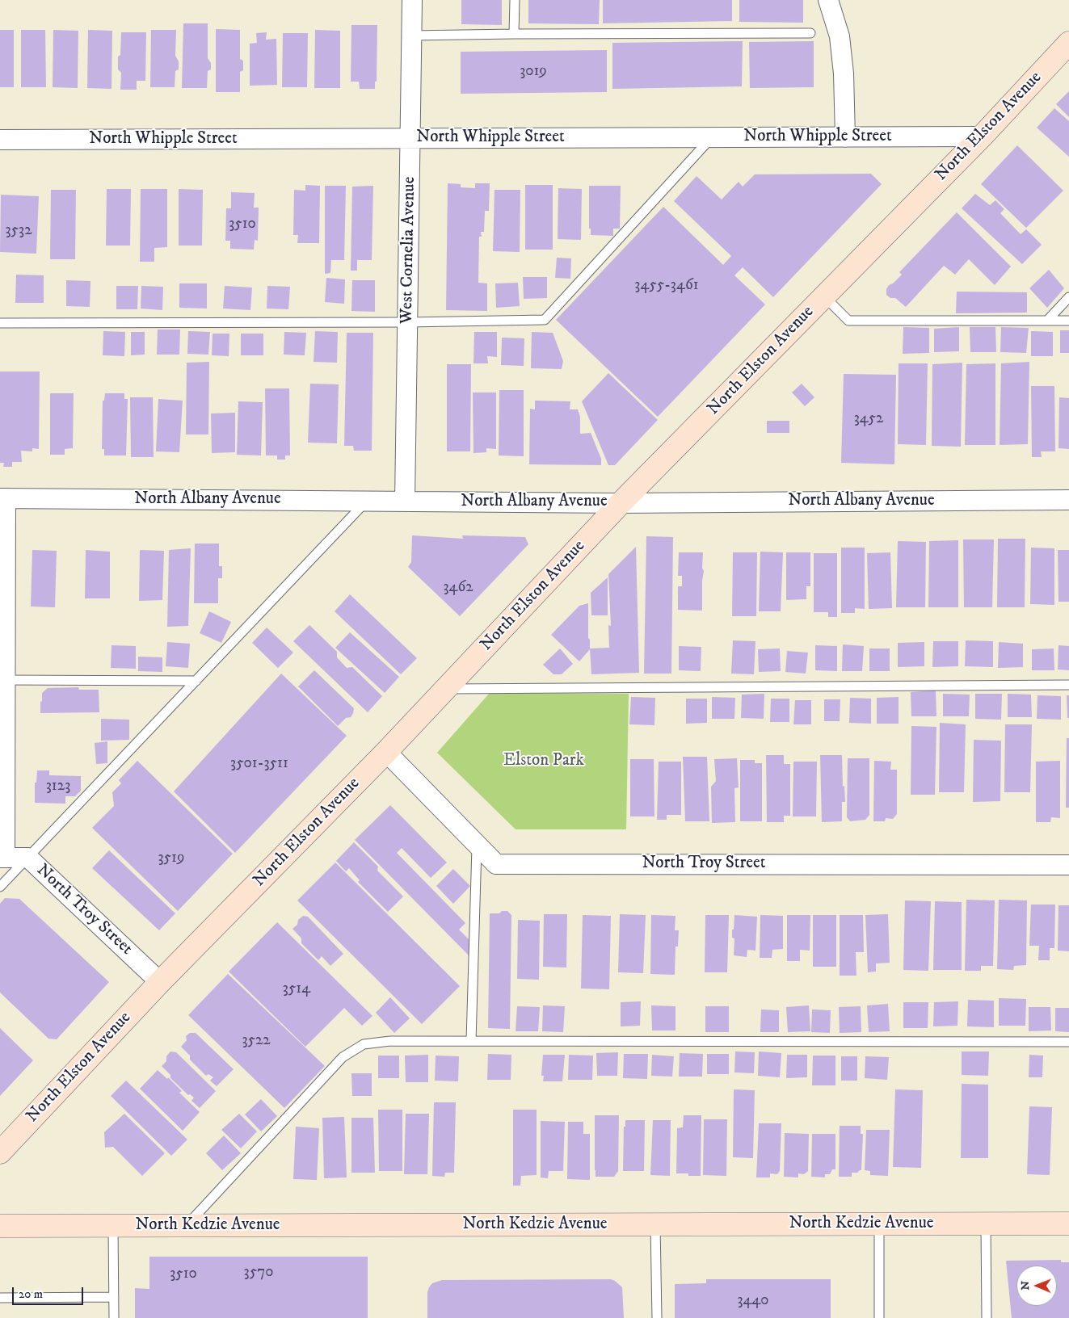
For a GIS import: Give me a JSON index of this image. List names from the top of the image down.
{
  "streets": {
    "main road": ["North Elston Avenue", "North Kedzie Avenue"],
    "street": [
      "North Whipple Street",
      "West Cornelia Avenue",
      "North Albany Avenue",
      "North Troy Street"
    ]
  },
  "crossings": [
    ["North Elston Avenue", "North Whipple Street"],
    ["North Elston Avenue", "North Albany Avenue"],
    ["North Elston Avenue", "North Troy Street"],
    ["North Whipple Street", "West Cornelia Avenue"],
    ["West Cornelia Avenue", "North Albany Avenue"]
  ],
  "parks": ["Elston Park"],
  "house_numbers": [
    "3019",
    "3510",
    "3532",
    "3455-3461",
    "3452",
    "3462",
    "3501-3511",
    "3123",
    "3519",
    "3514",
    "3522",
    "3570",
    "3510",
    "3440"
  ],
  "scale_bar": "20 m",
  "north": "left"
}
